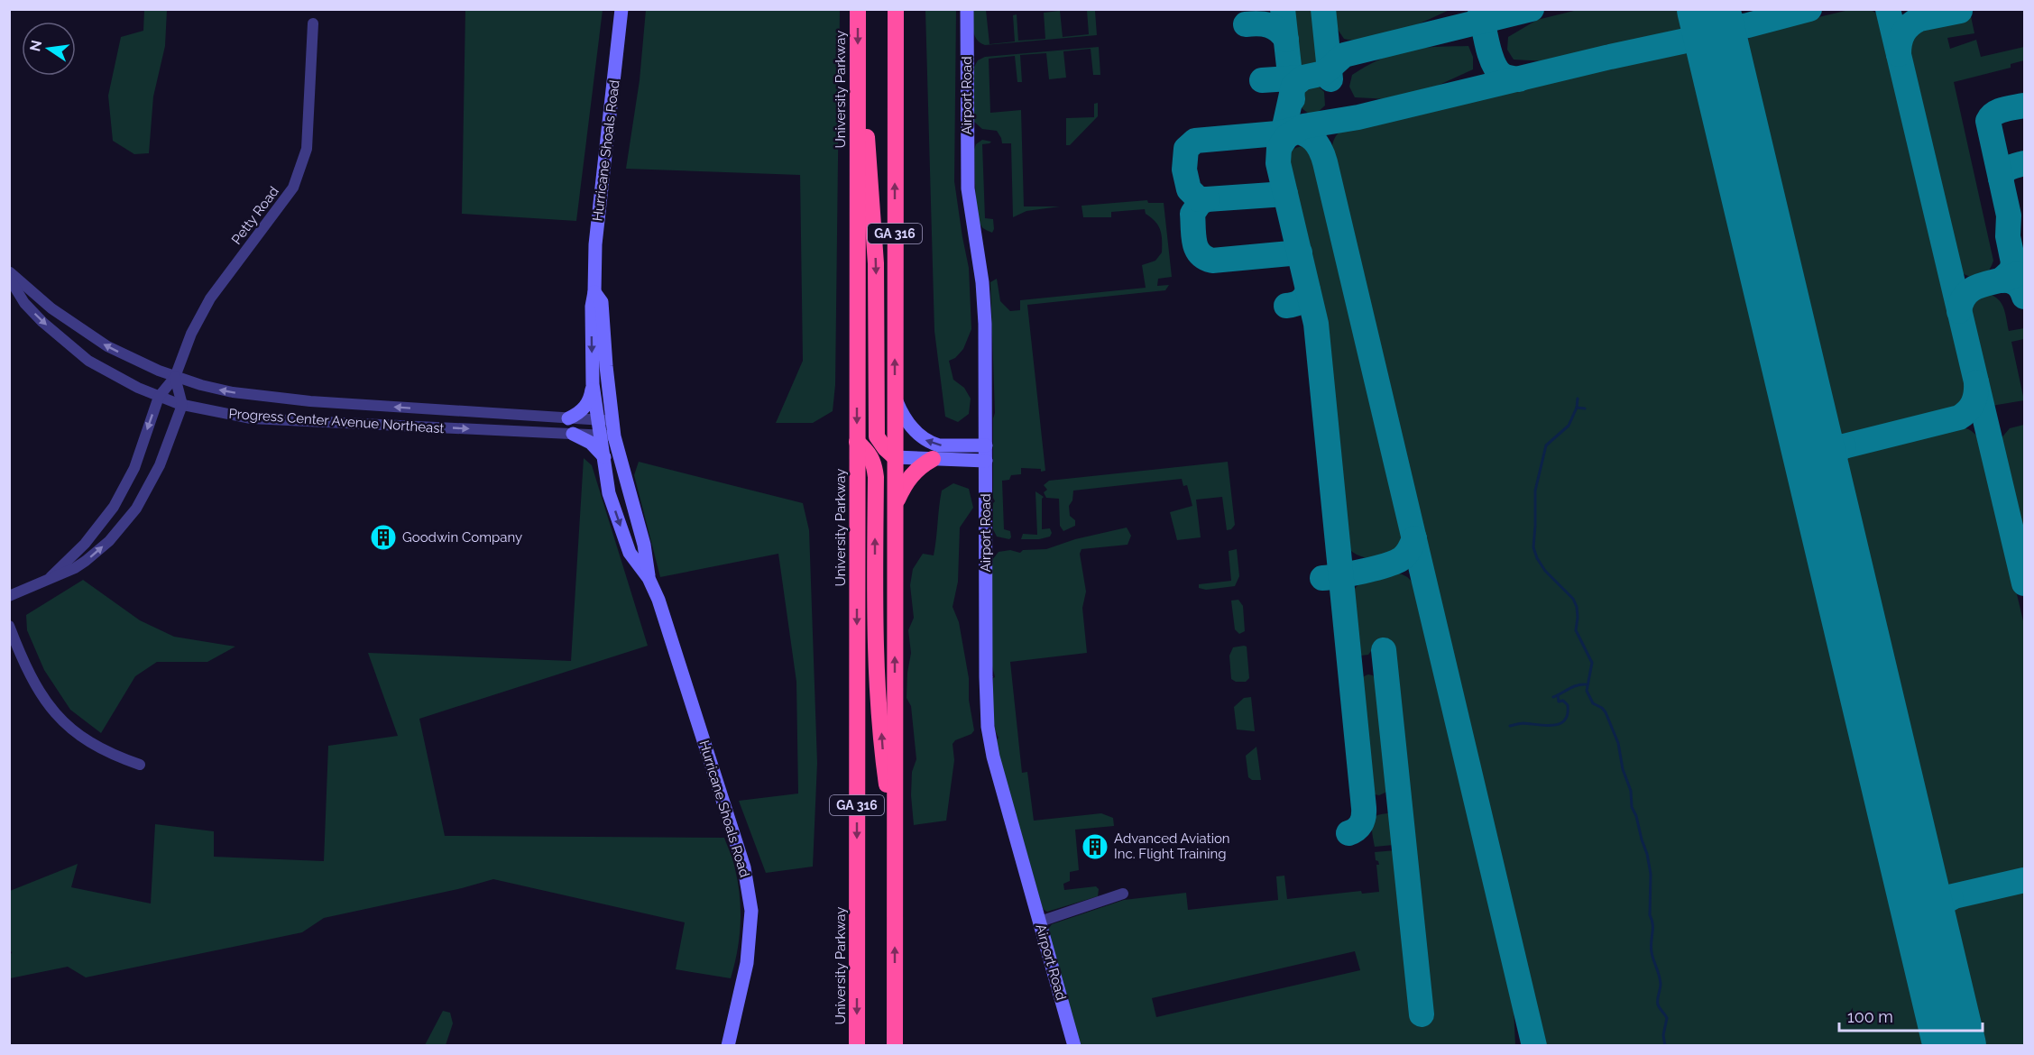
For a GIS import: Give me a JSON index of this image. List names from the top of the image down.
{
  "streets": {
    "highway": ["University Parkway", "GA 316"],
    "street": [
      "Airport Road",
      "Hurricane Shoals Road",
      "Petty Road",
      "Progress Center Avenue Northeast"
    ]
  },
  "crossings": [
    ["Hurricane Shoals Road", "Progress Center Avenue Northeast"],
    ["Petty Road", "Progress Center Avenue Northeast"]
  ],
  "places": {
    "building": ["Goodwin Company", "Advanced Aviation Inc. Flight Training"]
  },
  "scale_bar": "100 m",
  "north": "left"
}
